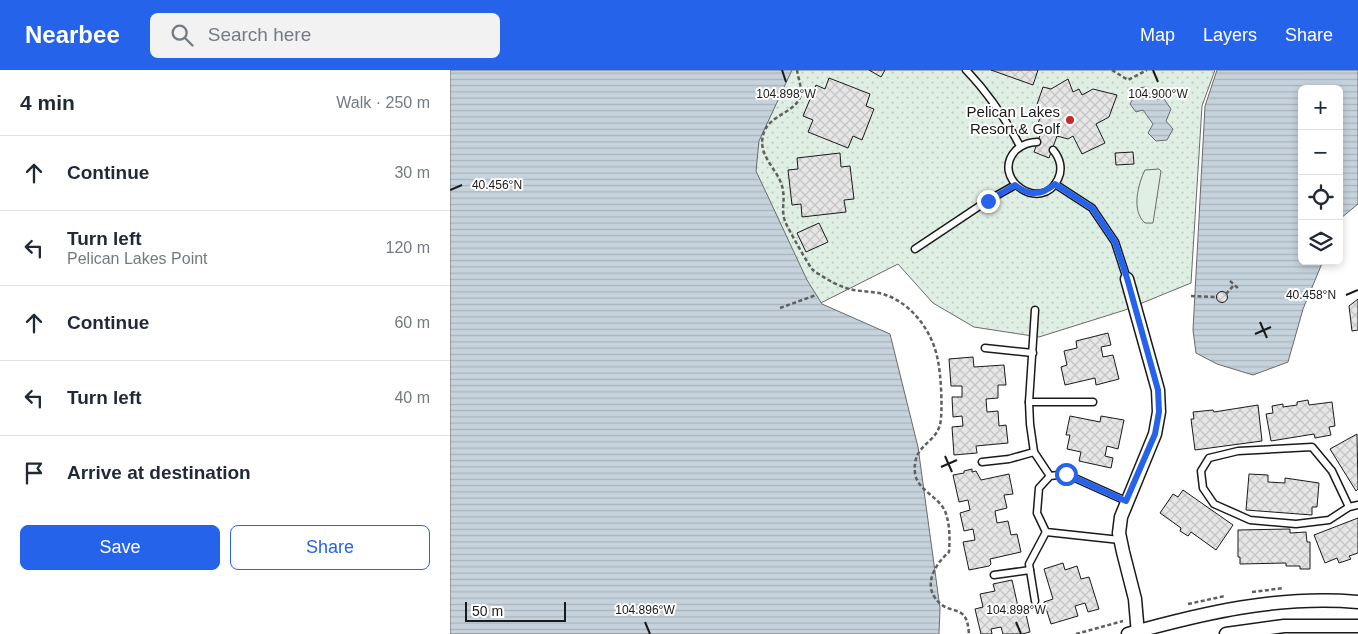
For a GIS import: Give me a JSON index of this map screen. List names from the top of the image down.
{
  "places": ["Pelican Lakes Resort & Golf"],
  "scale_bar": "50 m",
  "page": {
    "header": "Nearbee",
    "search": "Search here",
    "nav": ["Map", "Layers", "Share"],
    "heading": ["4 min", "Walk · 250 m"],
    "map_buttons": ["+", "−"],
    "list": [
      ["Continue", "30 m"],
      ["Turn left", "Pelican Lakes Point", "120 m"],
      ["Continue", "60 m"],
      ["Turn left", "40 m"],
      "Arrive at destination"
    ],
    "buttons": ["Save", "Share"],
    "scale": "50 m"
  },
  "coordinates": [
    "104.898°W",
    "104.900°W",
    "40.456°N",
    "40.458°N",
    "104.896°W"
  ]
}
